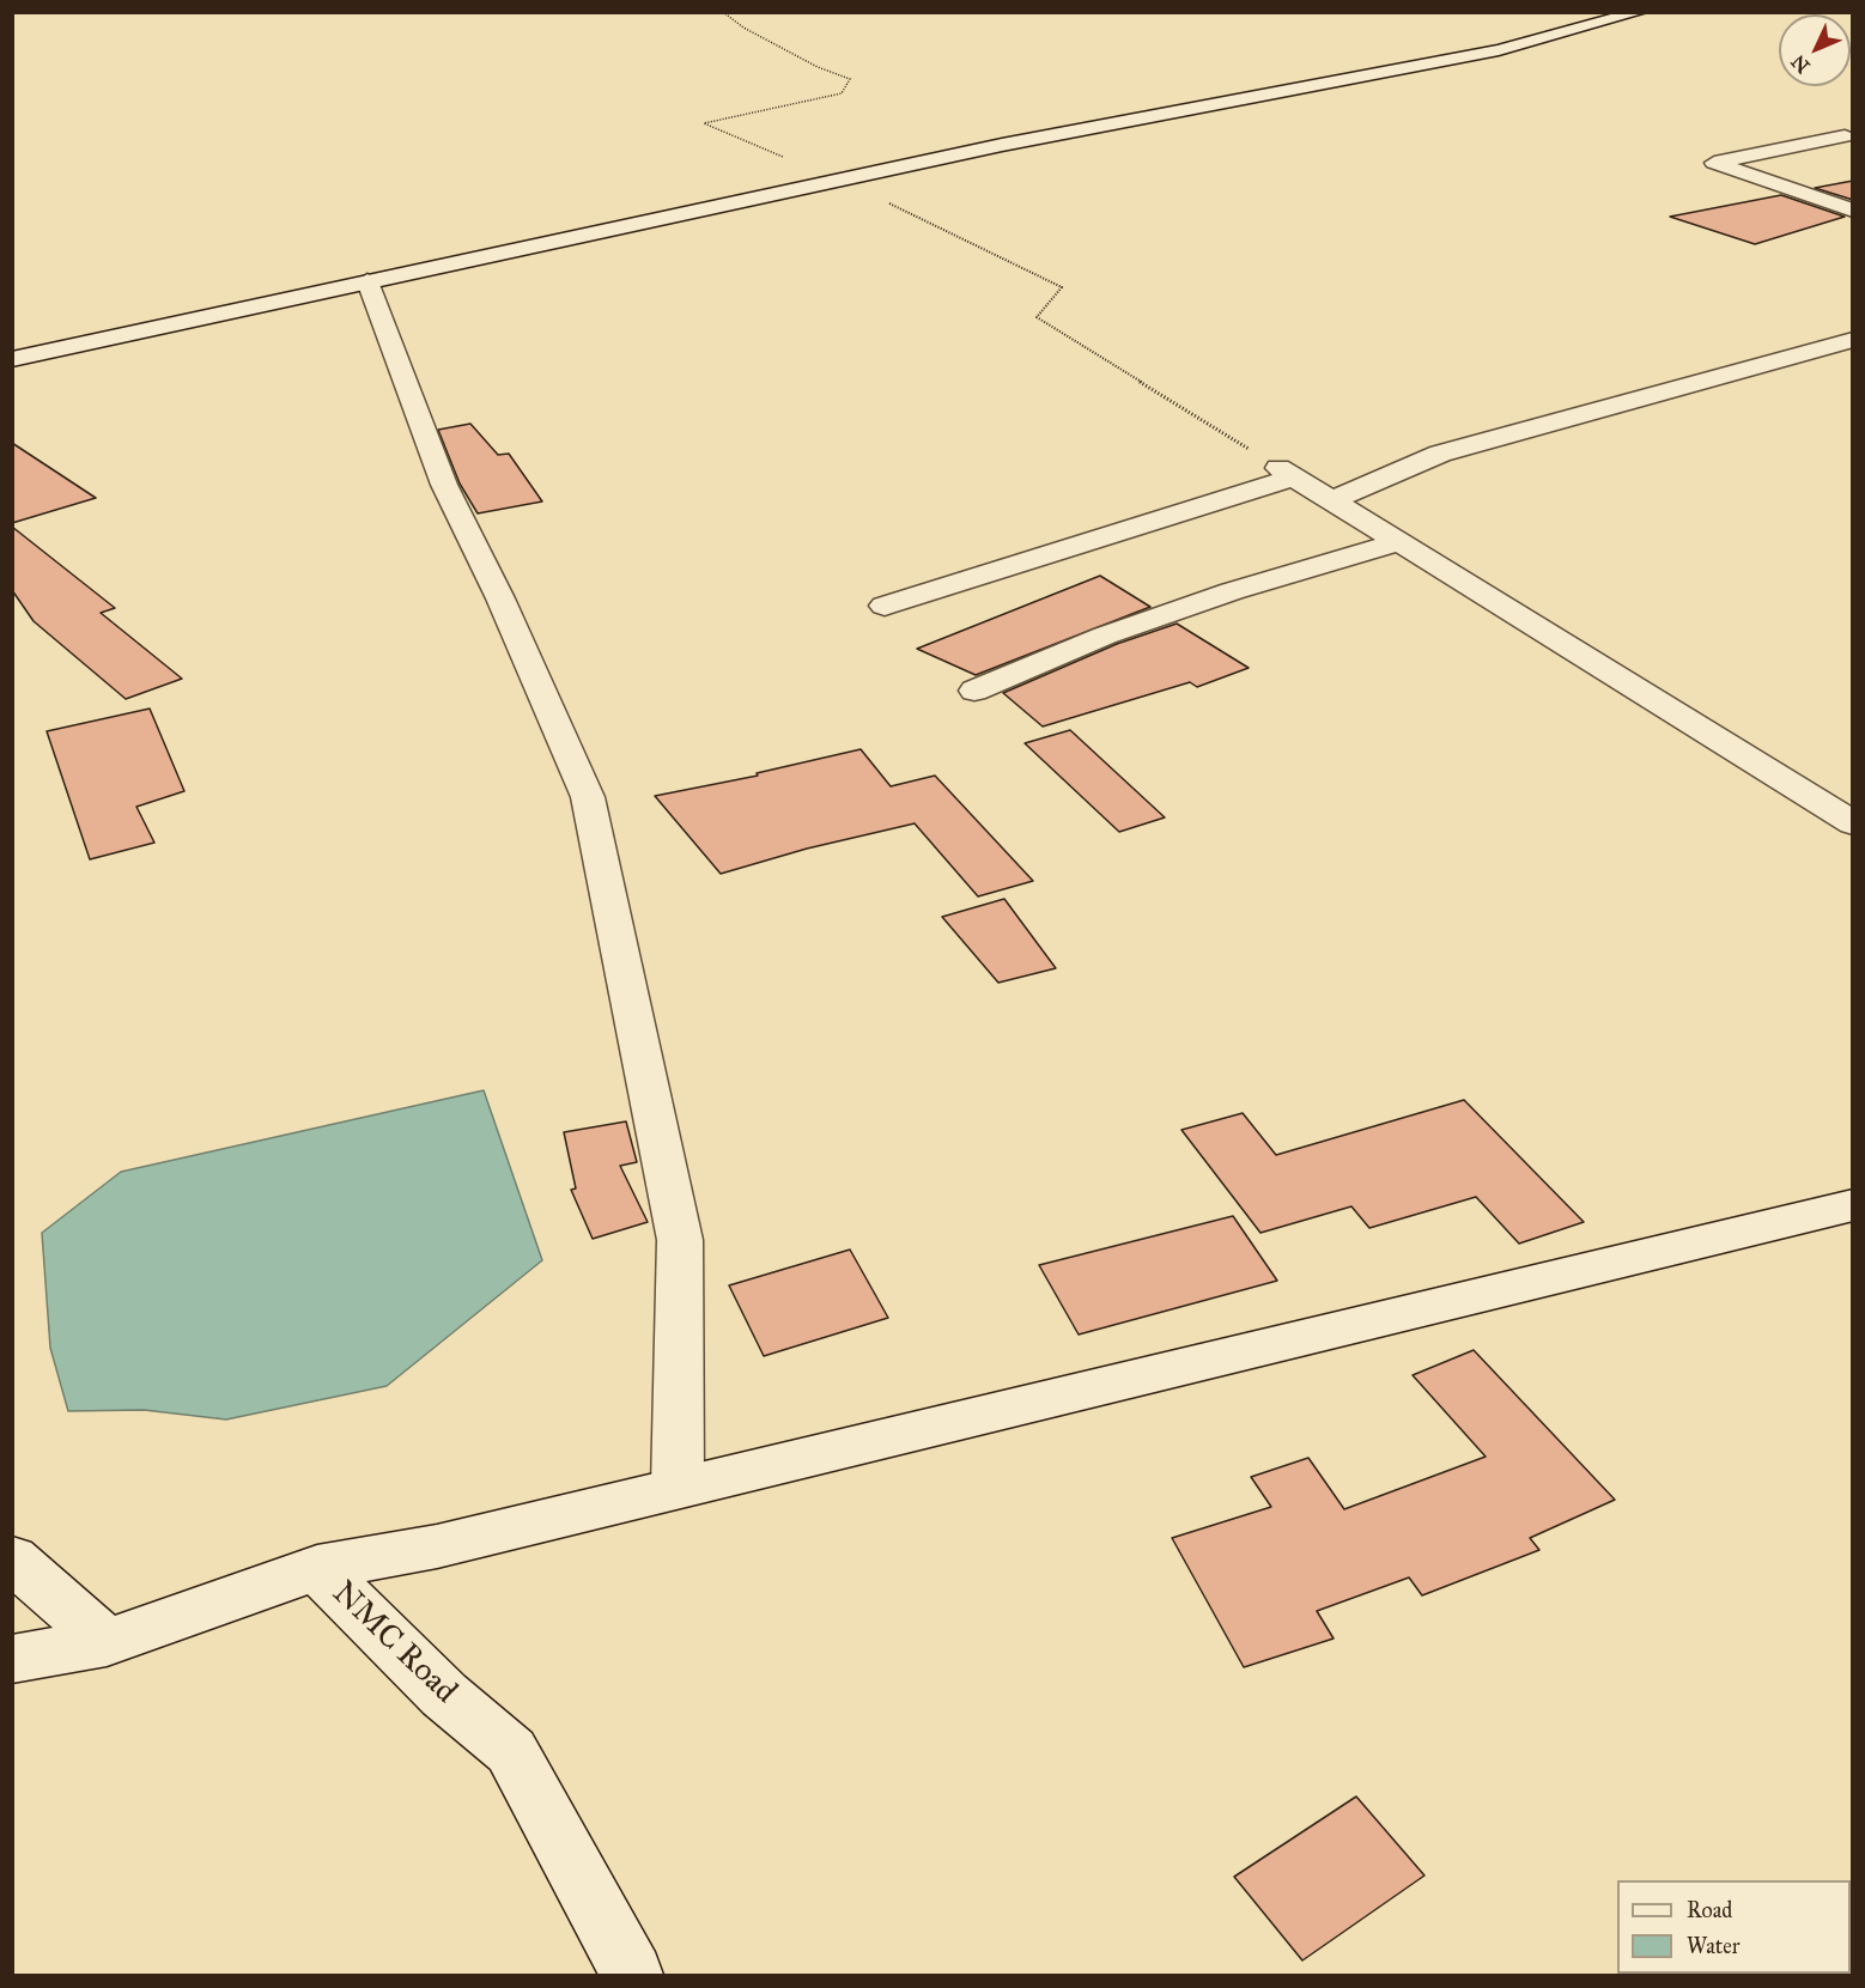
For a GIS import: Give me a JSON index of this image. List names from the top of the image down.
{
  "streets": {
    "street": ["NMC Road"]
  },
  "legend": ["Road", "Water"],
  "north": "bottom left"
}
